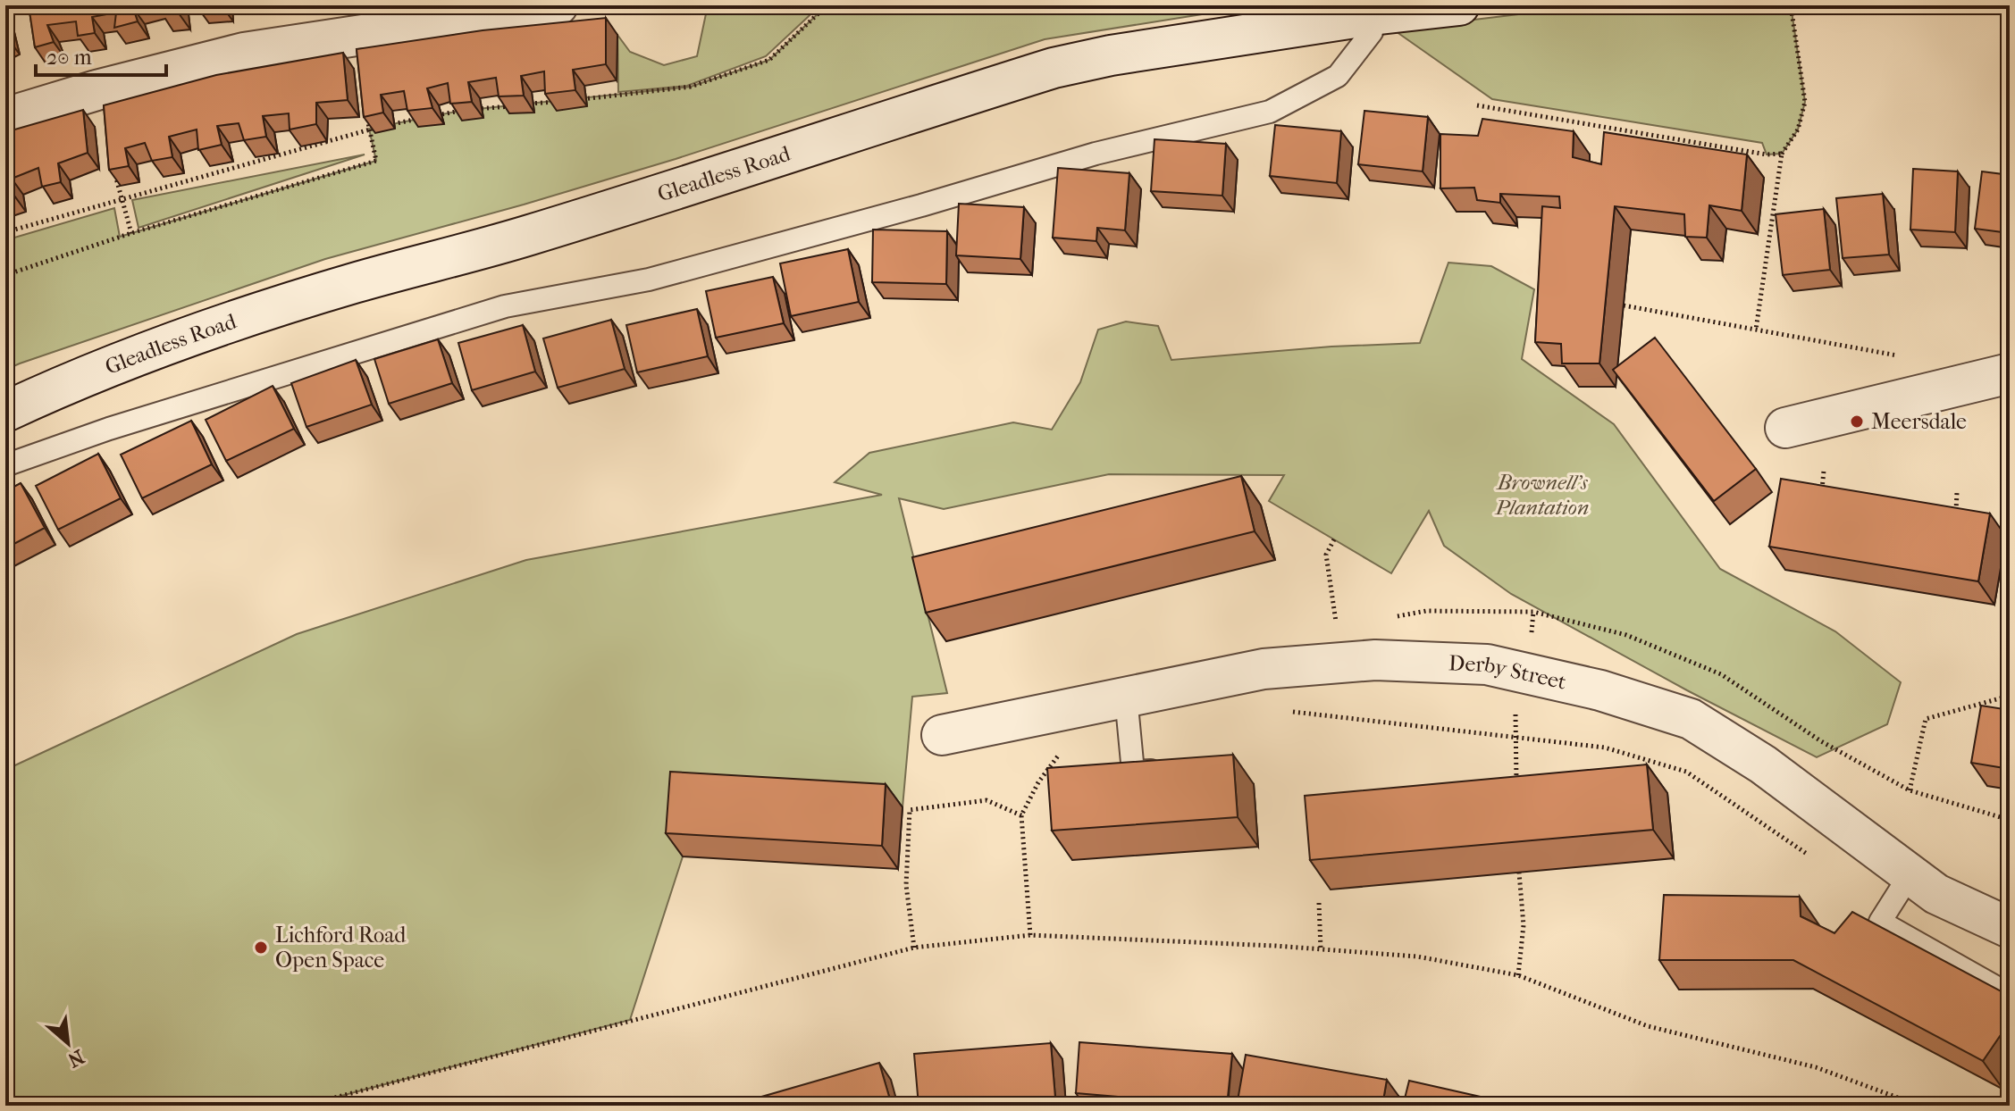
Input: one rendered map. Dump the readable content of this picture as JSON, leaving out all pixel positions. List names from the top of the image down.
{
  "streets": {
    "street": ["Gleadless Road", "Derby Street"]
  },
  "parks": ["Brownell's Plantation"],
  "places": ["Meersdale", "Lichford Road Open Space"],
  "scale_bar": "20 m",
  "north": "bottom right"
}
